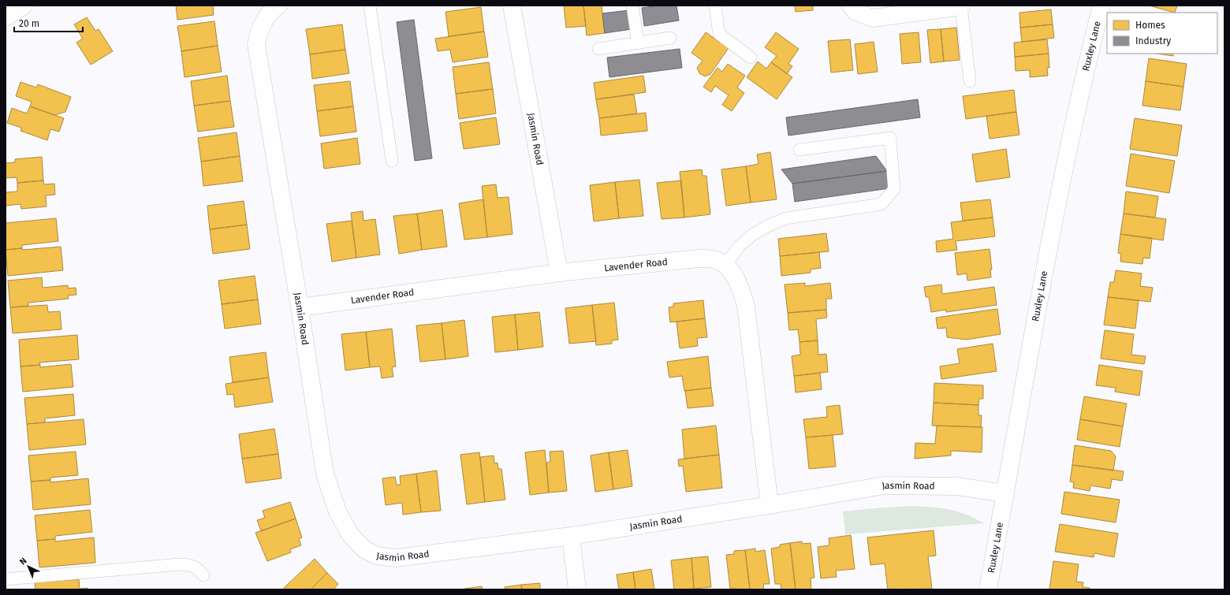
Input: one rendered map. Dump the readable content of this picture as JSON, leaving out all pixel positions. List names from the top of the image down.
{
  "streets": {
    "street": ["Ruxley Lane", "Jasmin Road", "Lavender Road"]
  },
  "crossings": [
    ["Ruxley Lane", "Jasmin Road"],
    ["Jasmin Road", "Lavender Road"]
  ],
  "legend": ["Homes", "Industry"],
  "scale_bar": "20 m",
  "north": "top left"
}
